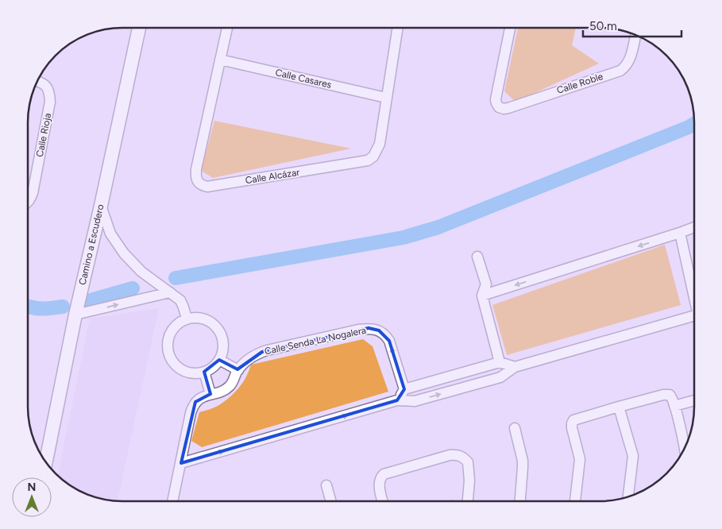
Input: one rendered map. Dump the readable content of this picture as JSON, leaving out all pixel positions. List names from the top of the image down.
{
  "streets": {
    "street": [
      "Calle Casares",
      "Calle Roble",
      "Calle Rioja",
      "Calle Alcázar",
      "Camino a Escudero",
      "Calle Senda La Nogalera"
    ]
  },
  "crossings": [
    ["Calle Casares", "Calle Alcázar"]
  ],
  "scale_bar": "50 m",
  "north": "top"
}
